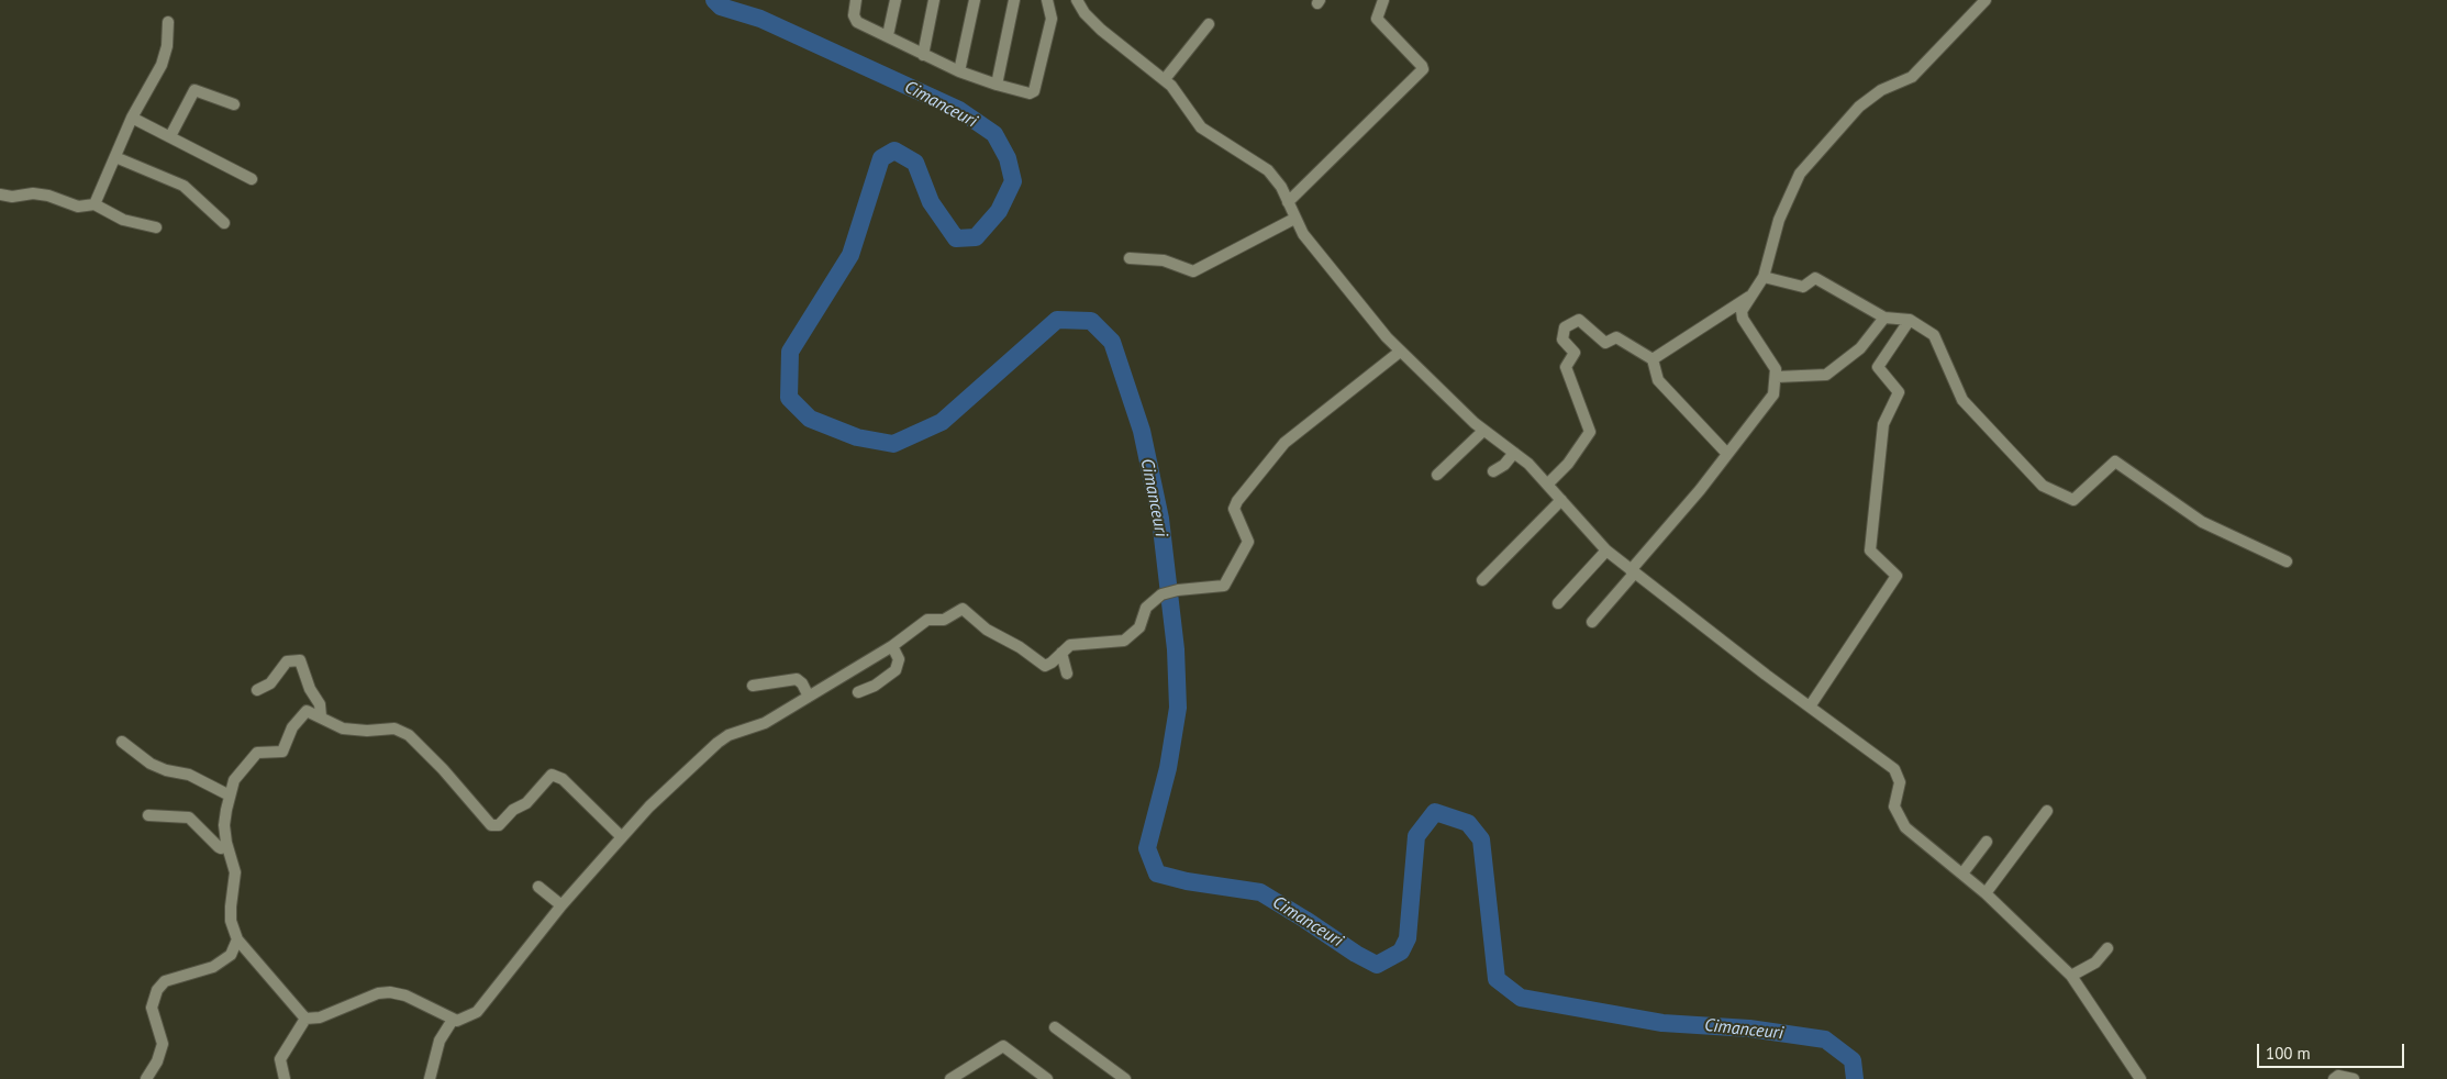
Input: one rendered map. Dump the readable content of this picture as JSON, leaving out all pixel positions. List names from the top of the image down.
{
  "water": ["Cimanceuri"],
  "scale_bar": "100 m"
}
